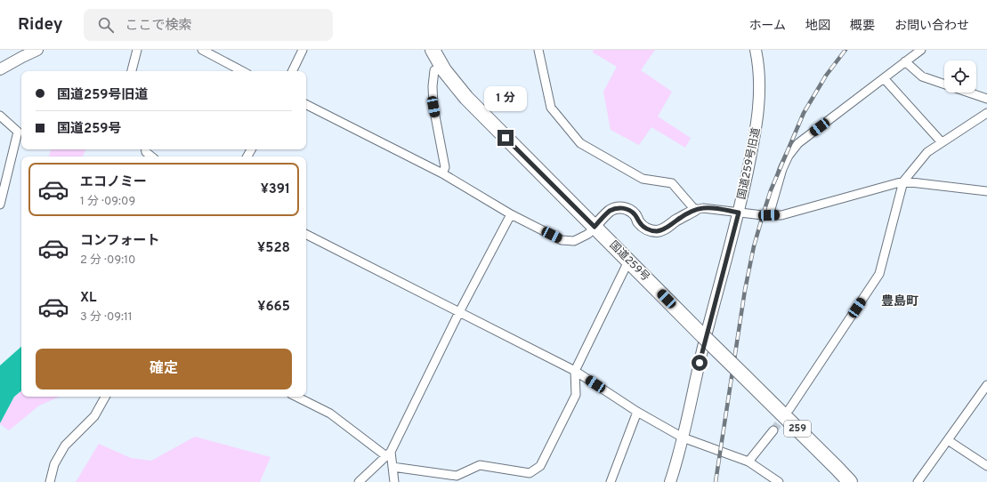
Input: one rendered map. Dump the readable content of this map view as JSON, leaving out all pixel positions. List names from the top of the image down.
{
  "streets": {
    "highway": ["国道259号", "259"],
    "street": ["国道259号旧道"]
  },
  "districts": ["豊島町"],
  "page": {
    "header": "Ridey",
    "search": "ここで検索",
    "nav": [
      "ホーム",
      "地図",
      "概要",
      "お問い合わせ"
    ],
    "banner": ["国道259号旧道", "国道259号"],
    "bubble": "1 分",
    "list": [
      {
        "name": "エコノミー",
        "note": "1 分 · 09:09",
        "value": "¥391"
      },
      {
        "name": "コンフォート",
        "note": "2 分 · 09:10",
        "value": "¥528"
      },
      {
        "name": "XL",
        "note": "3 分 · 09:11",
        "value": "¥665"
      }
    ],
    "buttons": "確定"
  }
}
